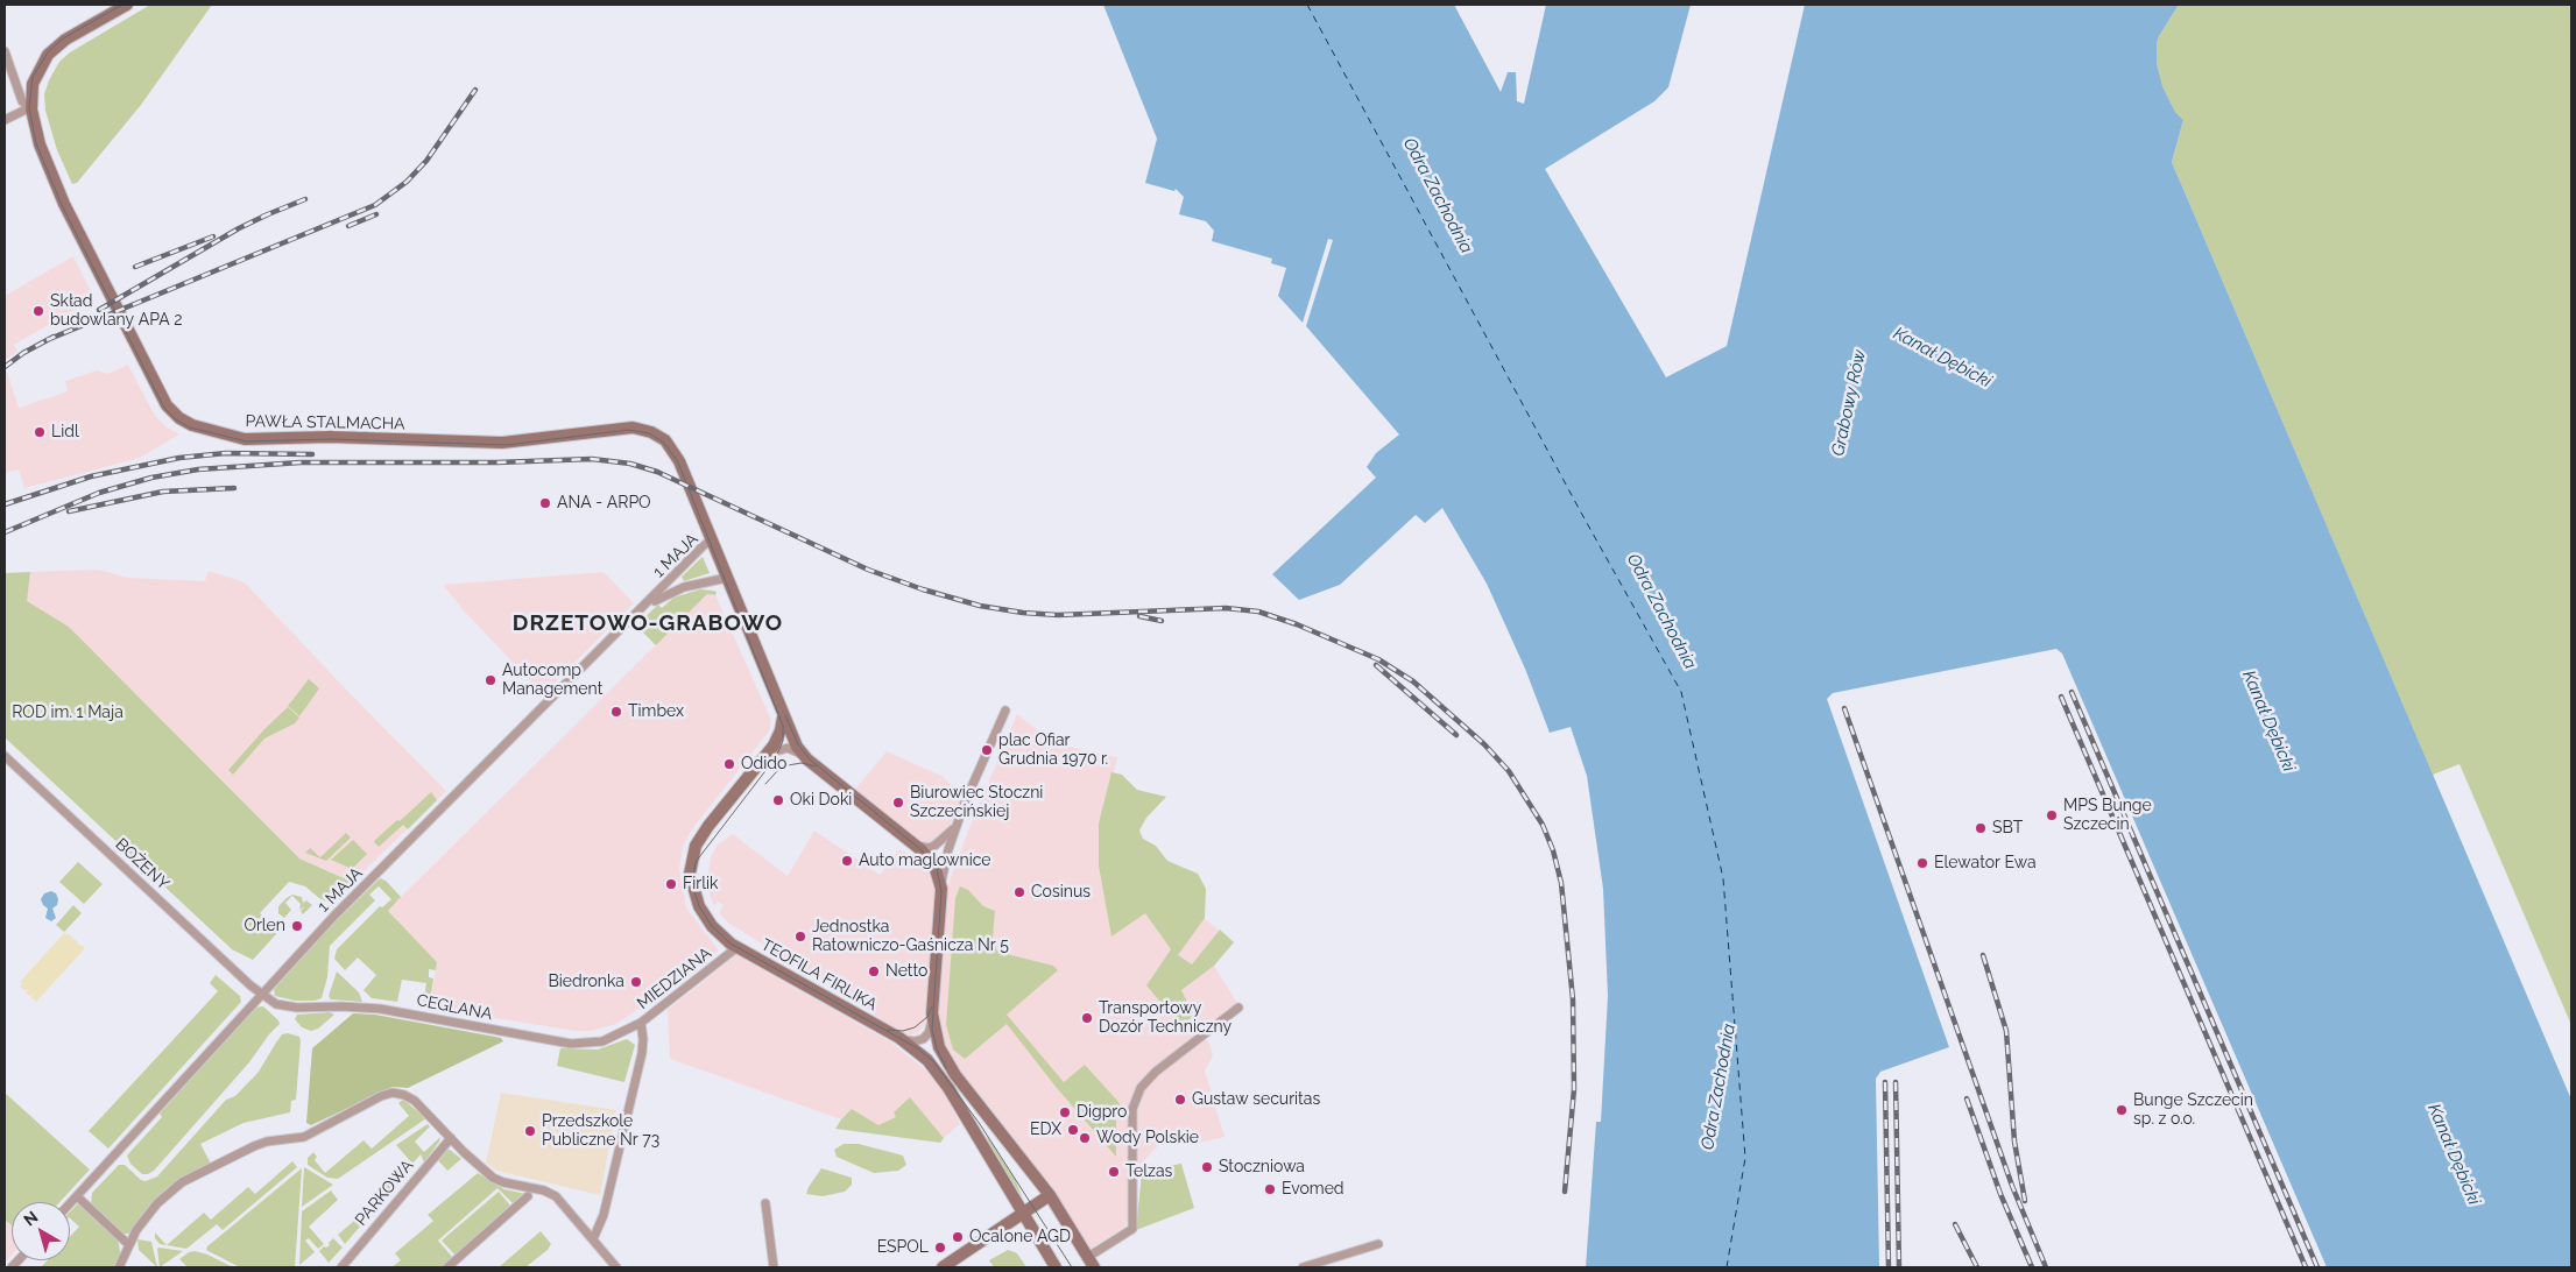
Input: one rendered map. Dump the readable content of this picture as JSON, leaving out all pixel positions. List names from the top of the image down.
{
  "streets": {
    "street": [
      "PAWŁA STALMACHA",
      "1 MAJA",
      "BOŻENY",
      "TEOFILA FIRLIKA",
      "MIEDZIANA",
      "CEGLANA",
      "PARKOWA"
    ]
  },
  "crossings": [
    ["PAWŁA STALMACHA", "1 MAJA"],
    ["1 MAJA", "BOŻENY"],
    ["1 MAJA", "CEGLANA"],
    ["BOŻENY", "CEGLANA"],
    ["TEOFILA FIRLIKA", "MIEDZIANA"],
    ["MIEDZIANA", "CEGLANA"]
  ],
  "districts": ["DRZETOWO-GRABOWO"],
  "water": ["Odra Zachodnia", "Kanał Dębicki", "Grabowy Rów"],
  "parks": ["ROD im. 1 Maja"],
  "places": [
    "Skład budowlany APA 2",
    "Lidl",
    "ANA - ARPO",
    "Autocomp Management",
    "Timbex",
    "plac Ofiar Grudnia 1970 r.",
    "Odido",
    "Oki Doki",
    "Biurowiec Stoczni Szczecińskiej",
    "MPS Bunge Szczecin",
    "SBT",
    "Auto maglownice",
    "Elewator Ewa",
    "Firlik",
    "Cosinus",
    "Orlen",
    "Jednostka Ratowniczo-Gaśnicza Nr 5",
    "Netto",
    "Biedronka",
    "Transportowy Dozór Techniczny",
    "Gustaw securitas",
    "Bunge Szczecin sp. z o.o.",
    "Digpro",
    "EDX",
    "Przedszkole Publiczne Nr 73",
    "Wody Polskie",
    "Stoczniowa",
    "Telzas",
    "Evomed",
    "Ocalone AGD",
    "ESPOL"
  ],
  "north": "top left"
}
